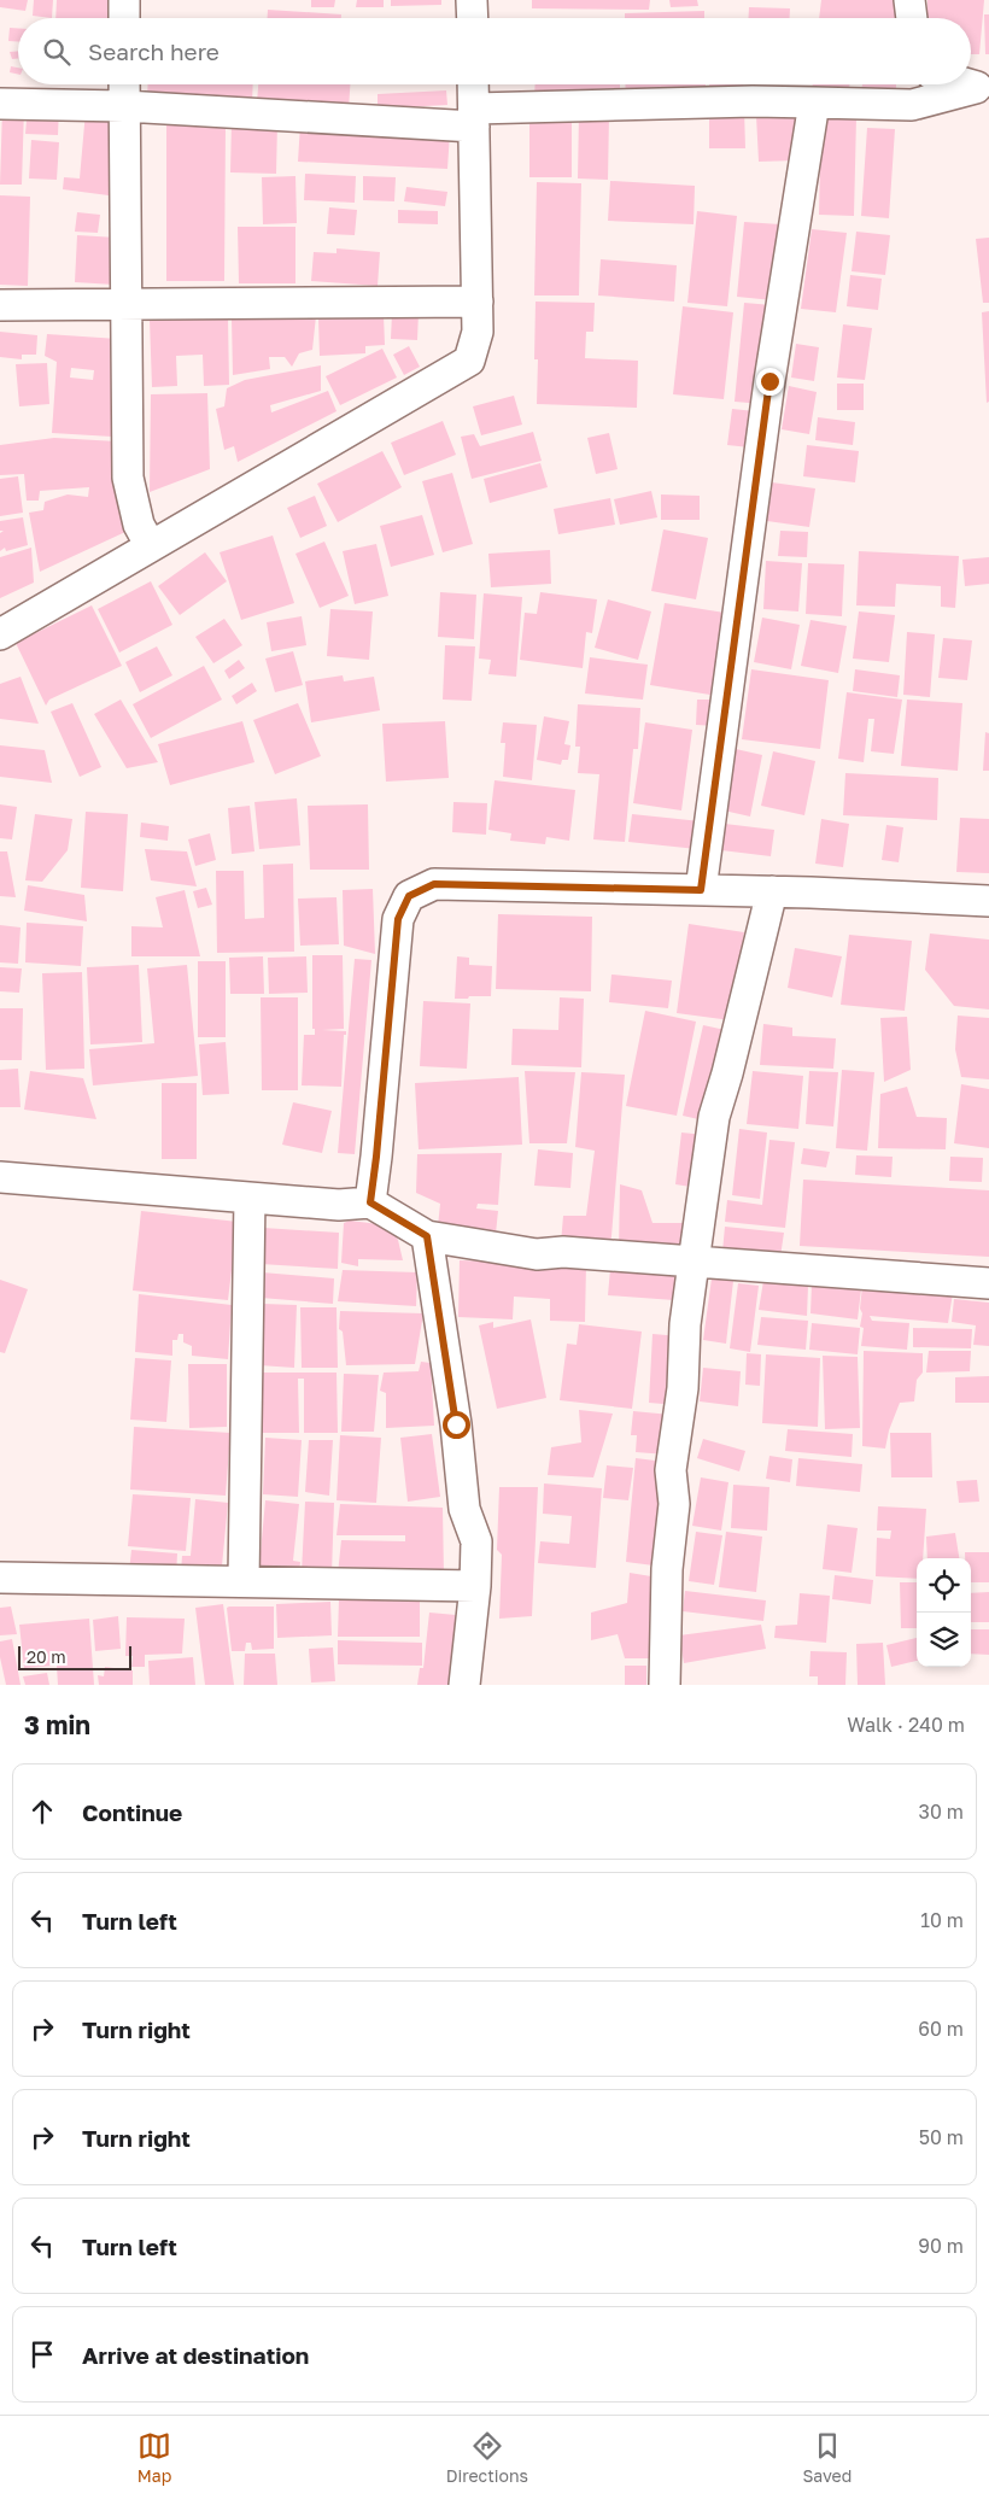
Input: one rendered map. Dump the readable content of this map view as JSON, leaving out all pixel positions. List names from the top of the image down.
{
  "scale_bar": "20 m",
  "page": {
    "search": "Search here",
    "scale": "20 m",
    "heading": ["3 min", "Walk · 240 m"],
    "list": [
      ["Continue", "30 m"],
      ["Turn left", "10 m"],
      ["Turn right", "60 m"],
      ["Turn right", "50 m"],
      ["Turn left", "90 m"],
      "Arrive at destination"
    ],
    "nav": ["Map", "Directions", "Saved"]
  }
}
